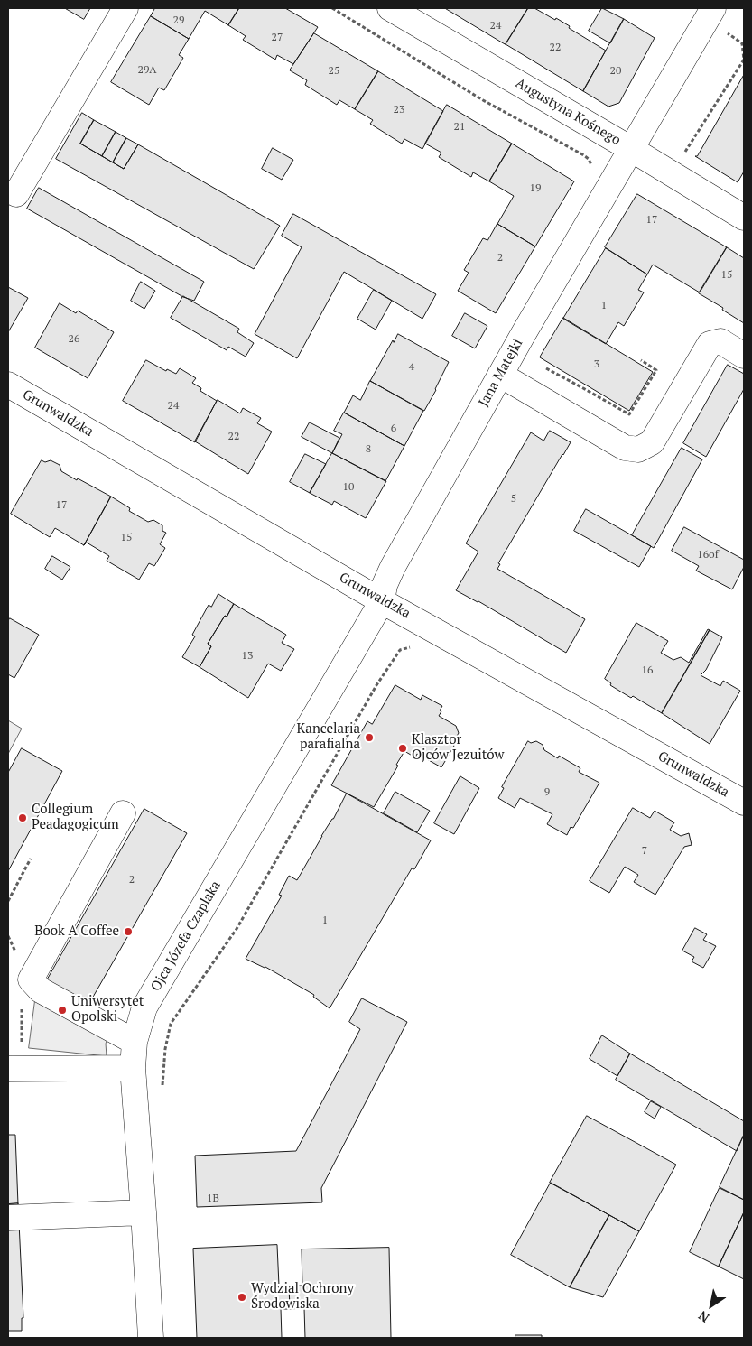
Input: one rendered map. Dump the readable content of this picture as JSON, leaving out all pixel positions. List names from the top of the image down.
{
  "streets": {
    "street": [
      "Augustyna Kośnego",
      "Jana Matejki",
      "Grunwaldzka",
      "Ojca Józefa Czaplaka"
    ]
  },
  "crossings": [
    ["Augustyna Kośnego", "Jana Matejki"],
    ["Jana Matejki", "Grunwaldzka"],
    ["Jana Matejki", "Ojca Józefa Czaplaka"],
    ["Grunwaldzka", "Ojca Józefa Czaplaka"]
  ],
  "places": [
    "Kancelaria parafialna",
    "Klasztor Ojców Jezuitów",
    "Collegium Peadagogicum",
    "Book A Coffee",
    "Uniwersytet Opolski",
    "Wydzial Ochrony Środowiska"
  ],
  "house_numbers": [
    "29",
    "24",
    "27",
    "22",
    "29A",
    "25",
    "20",
    "23",
    "21",
    "19",
    "17",
    "2",
    "15",
    "1",
    "26",
    "3",
    "4",
    "24",
    "6",
    "22",
    "8",
    "10",
    "5",
    "17",
    "15",
    "16of",
    "13",
    "16",
    "9",
    "7",
    "2",
    "1",
    "1B"
  ],
  "north": "bottom left"
}
